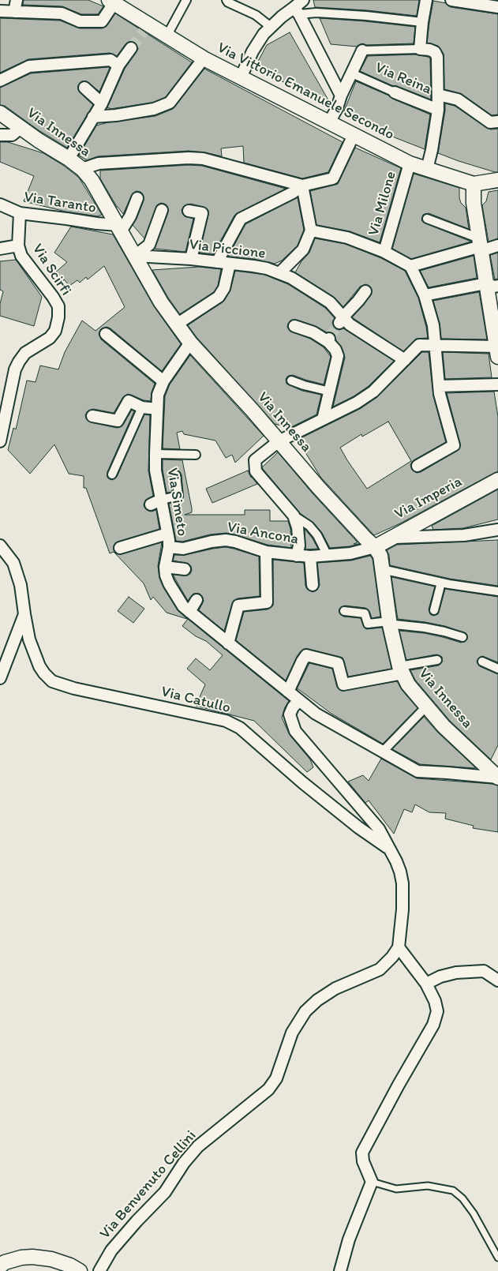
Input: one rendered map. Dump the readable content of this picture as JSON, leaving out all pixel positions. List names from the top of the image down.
{
  "streets": {
    "street": [
      "Via Reina",
      "Via Vittorio Emanuele Secondo",
      "Via Innessa",
      "Via Taranto",
      "Via Milone",
      "Via Piccione",
      "Via Scirfi",
      "Via Imperia",
      "Via Simeto",
      "Via Ancona",
      "Via Catullo",
      "Via Benvenuto Cellini"
    ]
  },
  "crossings": [
    ["Via Vittorio Emanuele Secondo", "Via Milone"],
    ["Via Innessa", "Via Taranto"],
    ["Via Innessa", "Via Piccione"],
    ["Via Innessa", "Via Imperia"],
    ["Via Innessa", "Via Simeto"],
    ["Via Innessa", "Via Ancona"],
    ["Via Taranto", "Via Scirfi"],
    ["Via Imperia", "Via Ancona"],
    ["Via Simeto", "Via Ancona"]
  ]
}
